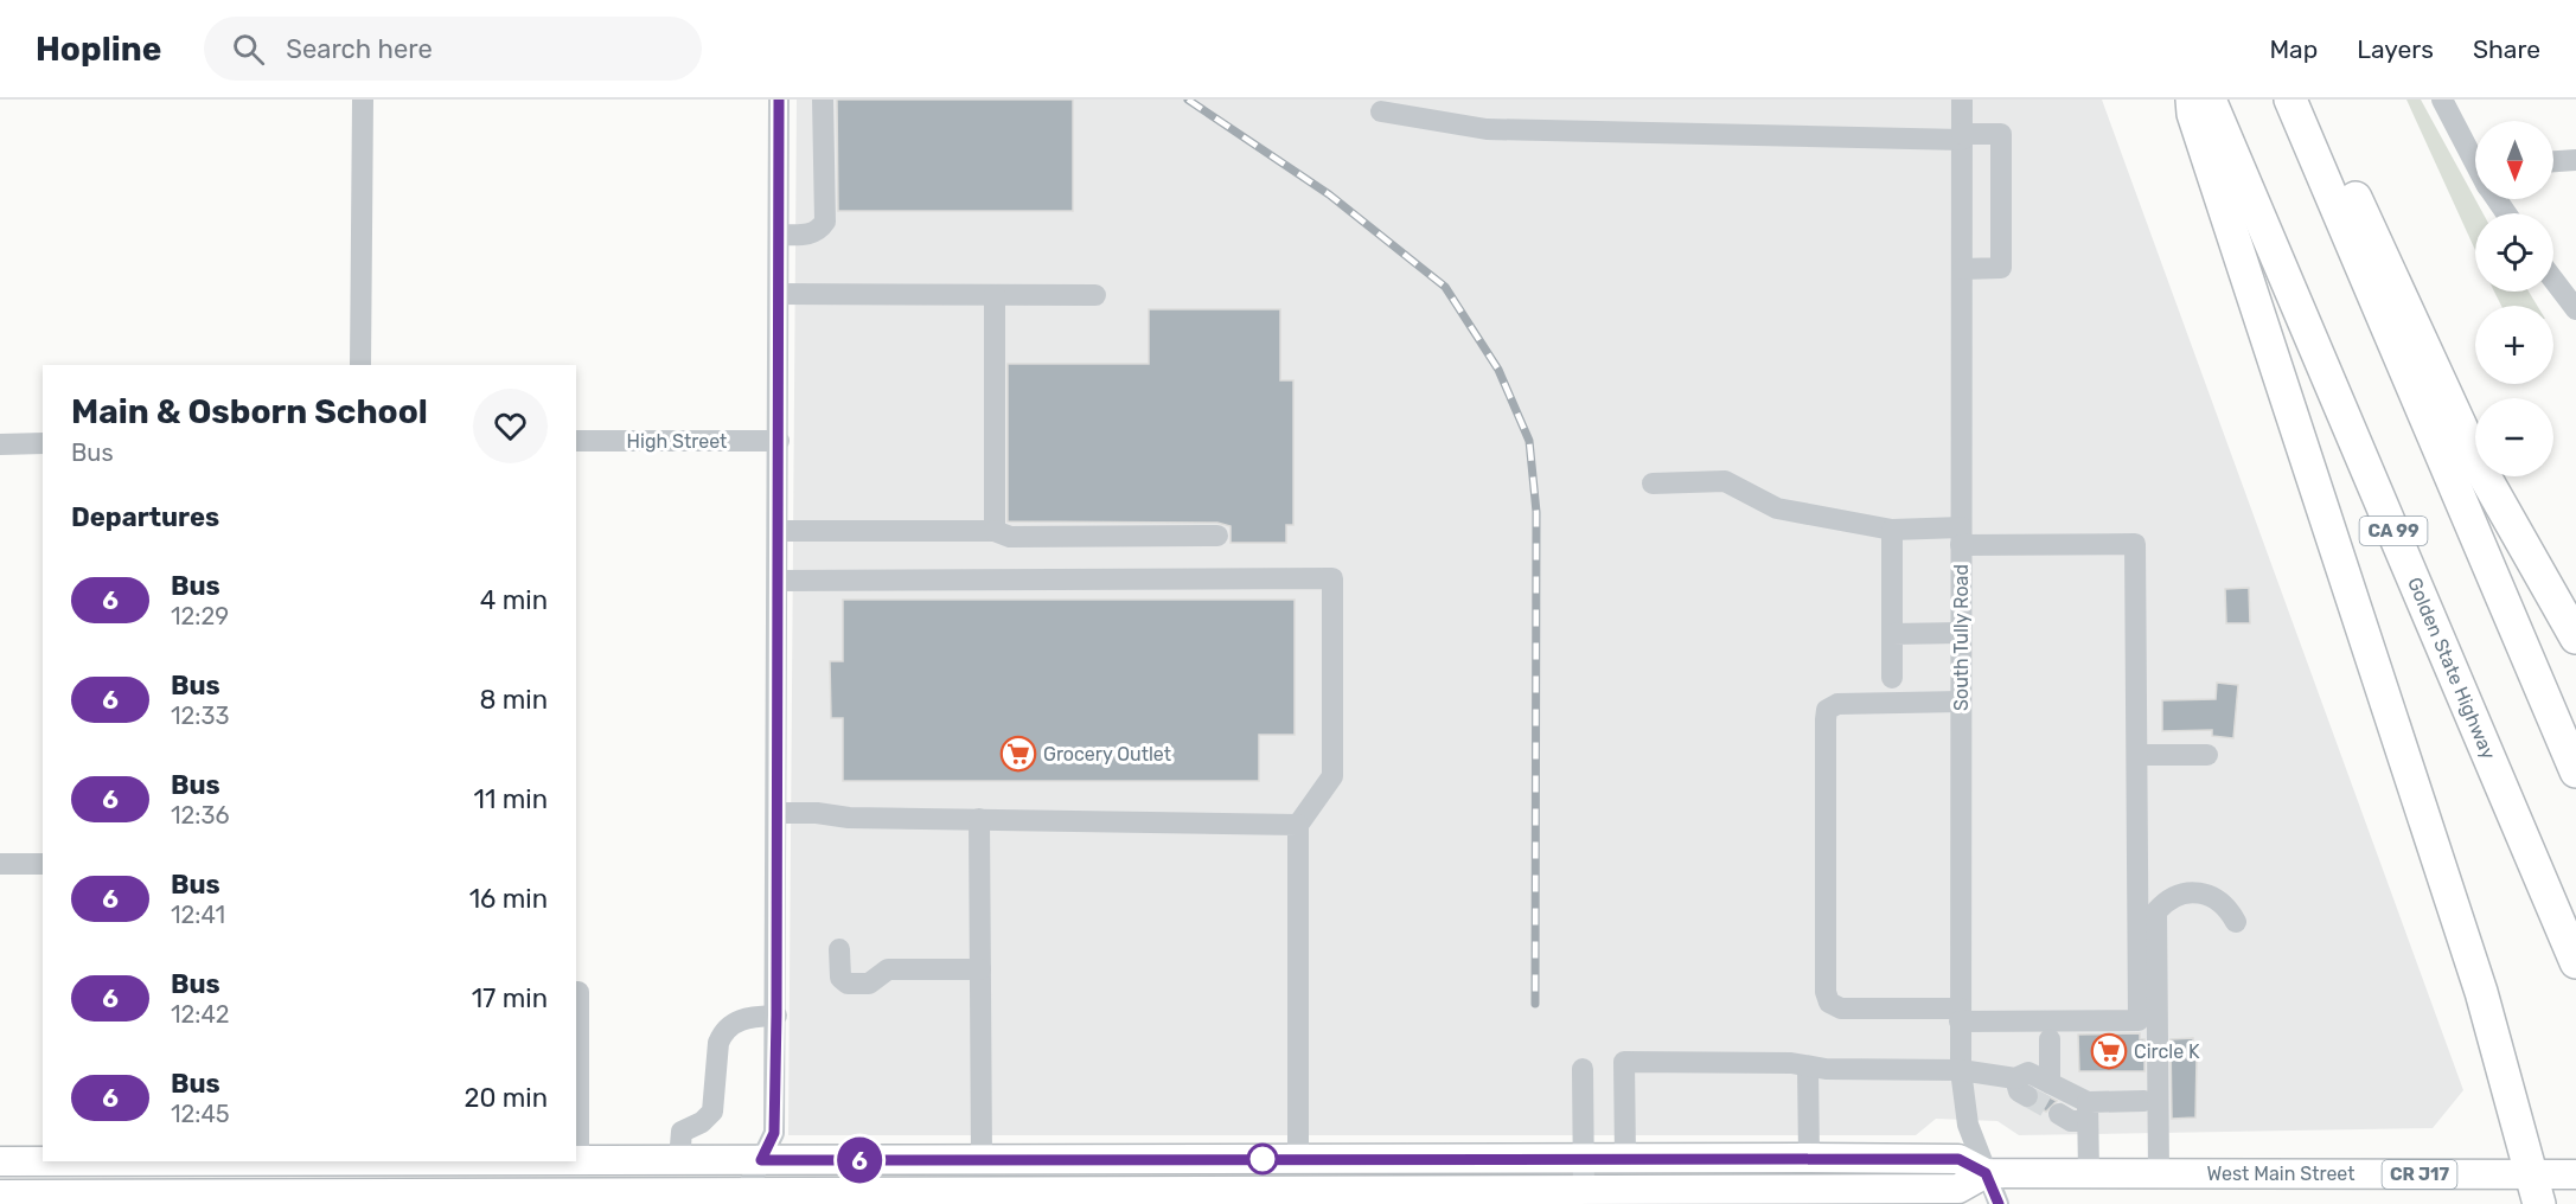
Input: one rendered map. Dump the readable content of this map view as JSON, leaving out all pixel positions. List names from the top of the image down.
{
  "streets": {
    "highway": ["CA 99", "Golden State Highway"],
    "main road": ["West Main Street", "CR J17"],
    "street": ["High Street", "South Tully Road"]
  },
  "crossings": [
    ["South Tully Road", "West Main Street"]
  ],
  "places": {
    "supermarket": ["Grocery Outlet", "Circle K"]
  },
  "lines": ["bus line 6"],
  "north": "bottom",
  "page": {
    "header": "Hopline",
    "search": "Search here",
    "nav": ["Map", "Layers", "Share"],
    "on_map": "6",
    "map_buttons": ["+", "−"],
    "heading": [
      ["Main & Osborn School", "Bus"],
      "Departures"
    ],
    "list": [
      {
        "mark": "6",
        "name": "Bus",
        "note": "12:29",
        "value": "4 min"
      },
      {
        "mark": "6",
        "name": "Bus",
        "note": "12:33",
        "value": "8 min"
      },
      {
        "mark": "6",
        "name": "Bus",
        "note": "12:36",
        "value": "11 min"
      },
      {
        "mark": "6",
        "name": "Bus",
        "note": "12:41",
        "value": "16 min"
      },
      {
        "mark": "6",
        "name": "Bus",
        "note": "12:42",
        "value": "17 min"
      },
      {
        "mark": "6",
        "name": "Bus",
        "note": "12:45",
        "value": "20 min"
      }
    ]
  }
}
